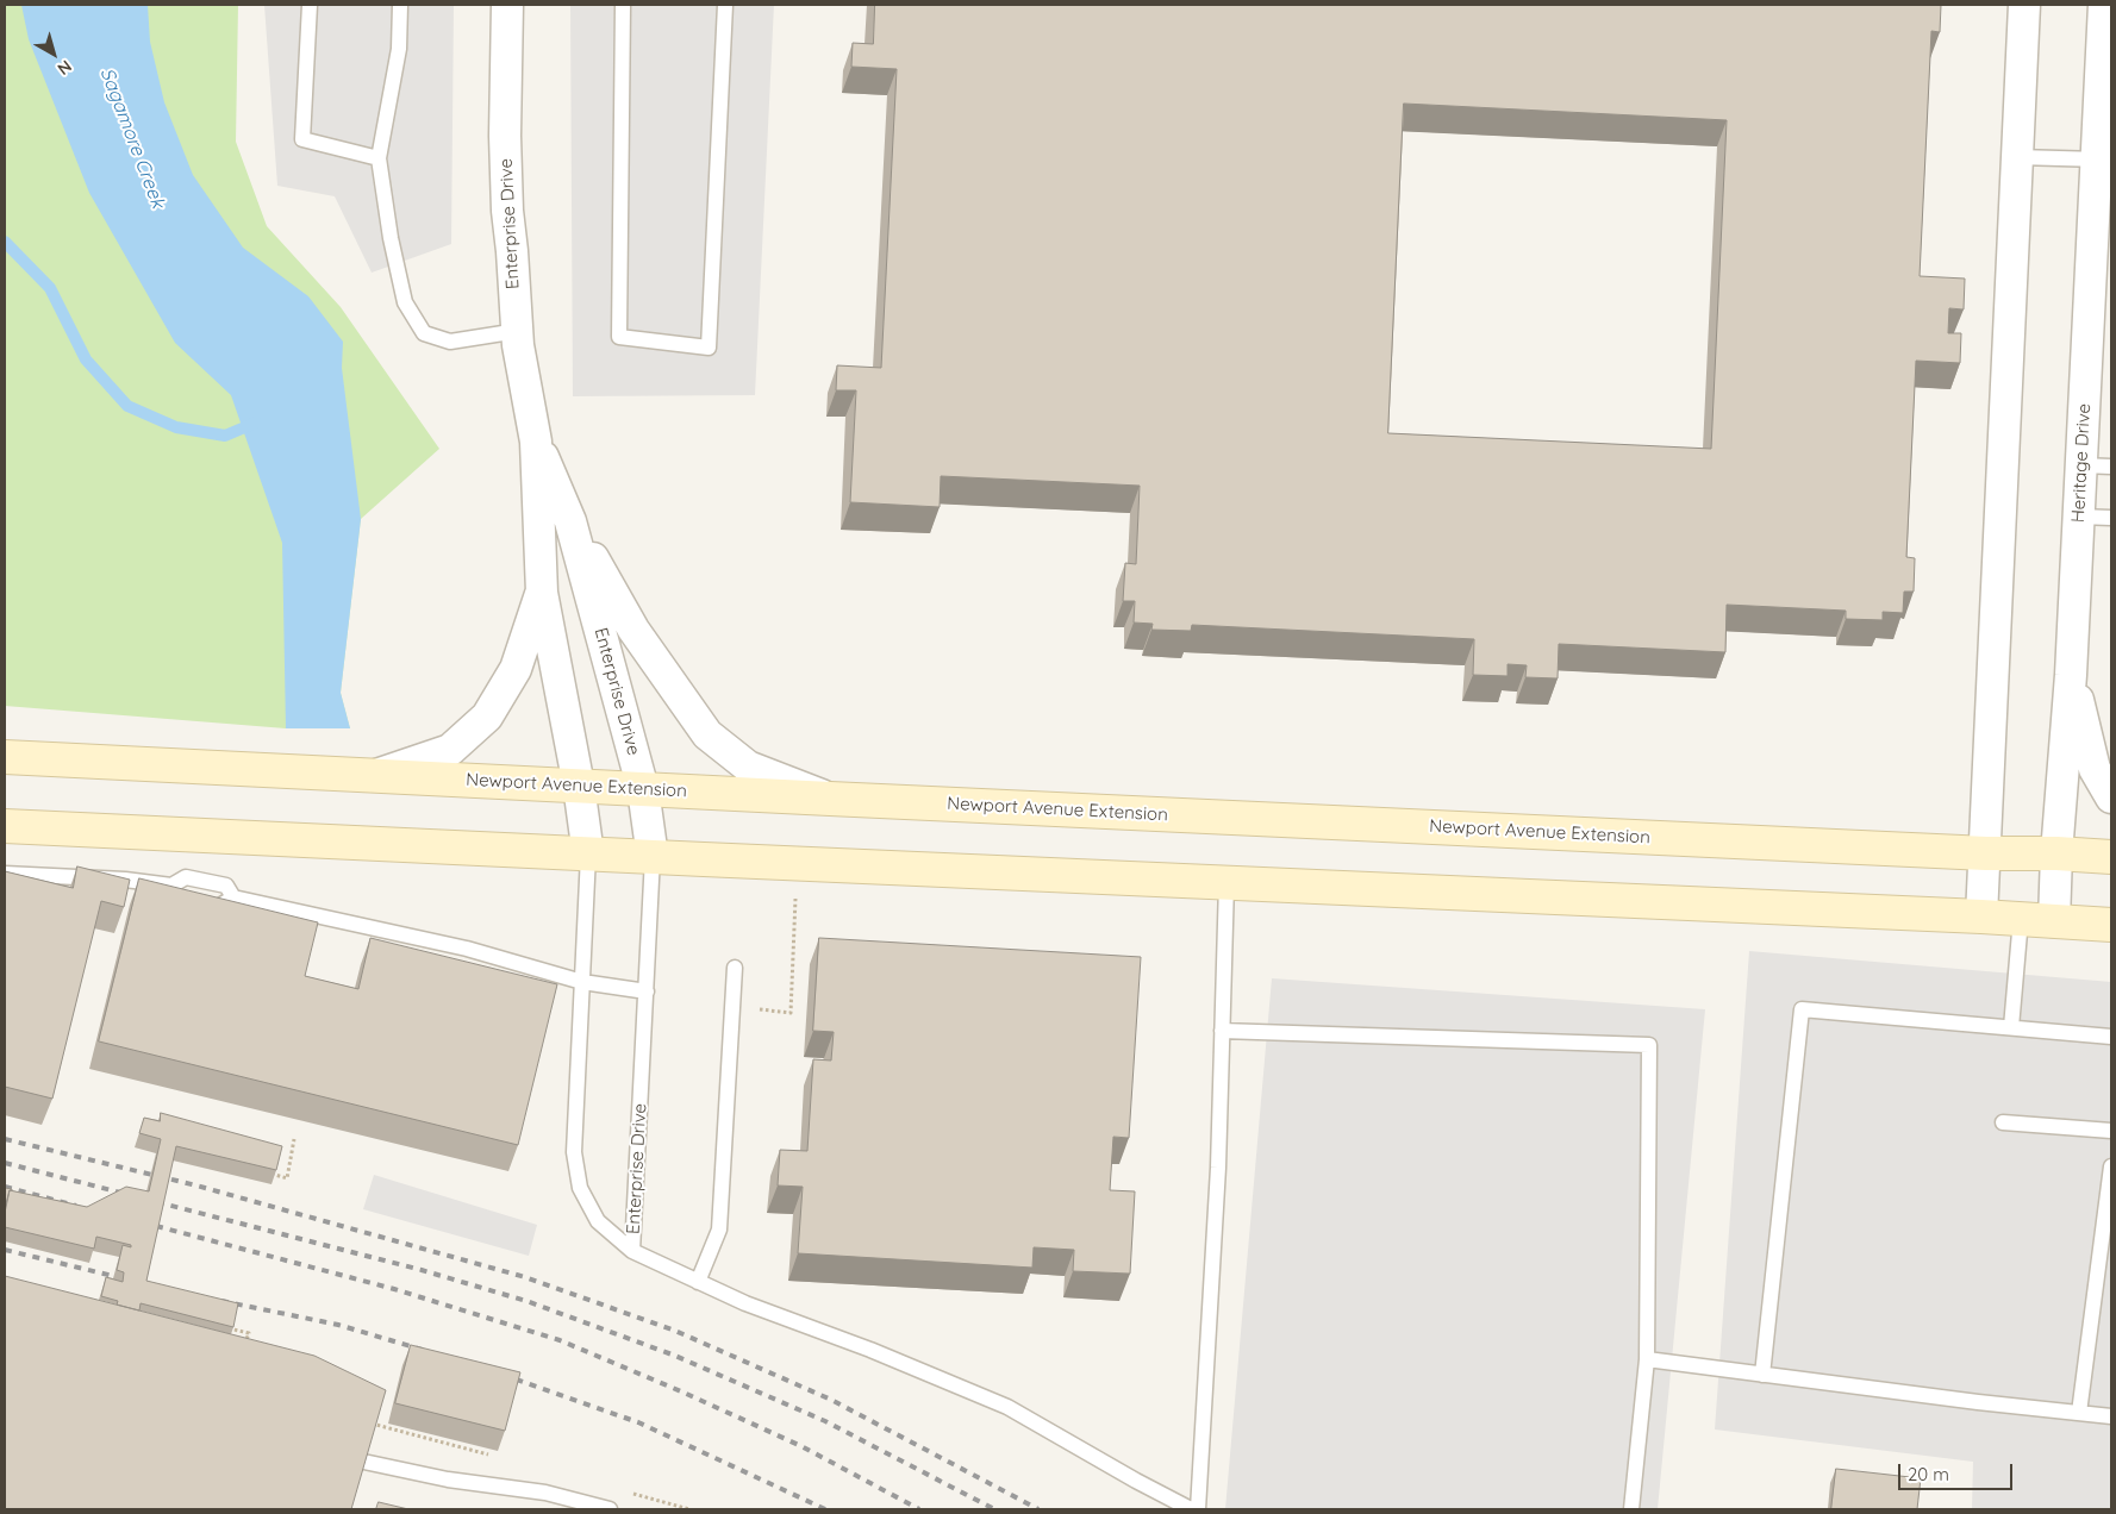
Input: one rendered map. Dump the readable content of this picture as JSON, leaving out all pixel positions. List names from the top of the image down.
{
  "streets": {
    "main road": ["Newport Avenue Extension"],
    "street": ["Enterprise Drive", "Heritage Drive"]
  },
  "crossings": [
    ["Enterprise Drive", "Newport Avenue Extension"],
    ["Heritage Drive", "Newport Avenue Extension"]
  ],
  "water": ["Sagamore Creek"],
  "scale_bar": "20 m",
  "north": "bottom right"
}
